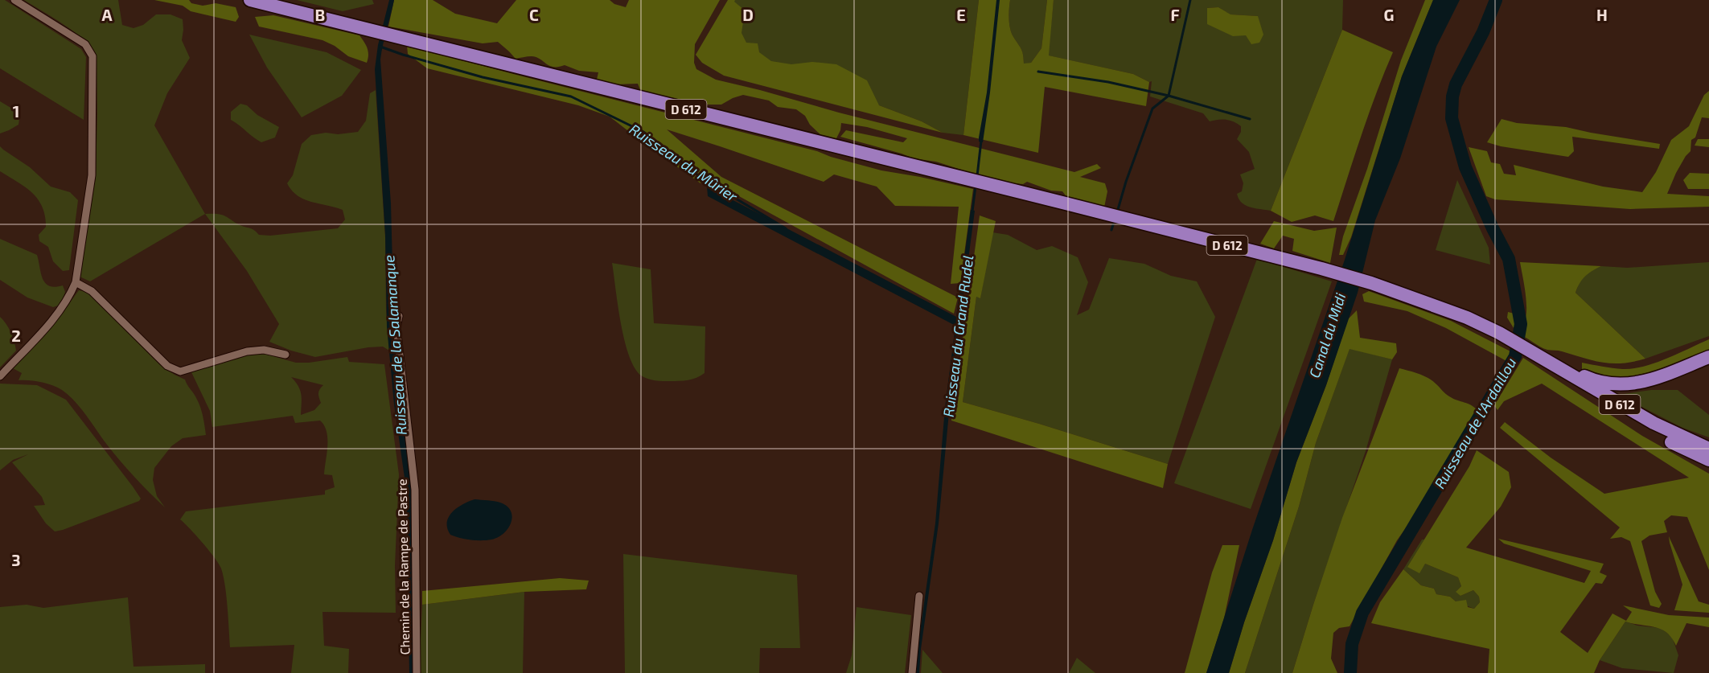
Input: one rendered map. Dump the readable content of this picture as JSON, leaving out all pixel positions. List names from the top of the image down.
{
  "streets": {
    "highway": ["D 612"],
    "street": ["Chemin de la Rampe de Pastre"]
  },
  "water": [
    "Ruisseau du Mûrier",
    "Canal du Midi",
    "Ruisseau du Grand Rudel",
    "Ruisseau de la Salamanque",
    "Ruisseau de l'Ardaillou"
  ],
  "grid": {
    "columns": [
      "A",
      "B",
      "C",
      "D",
      "E",
      "F",
      "G",
      "H"
    ],
    "rows": ["1", "2", "3"]
  }
}
